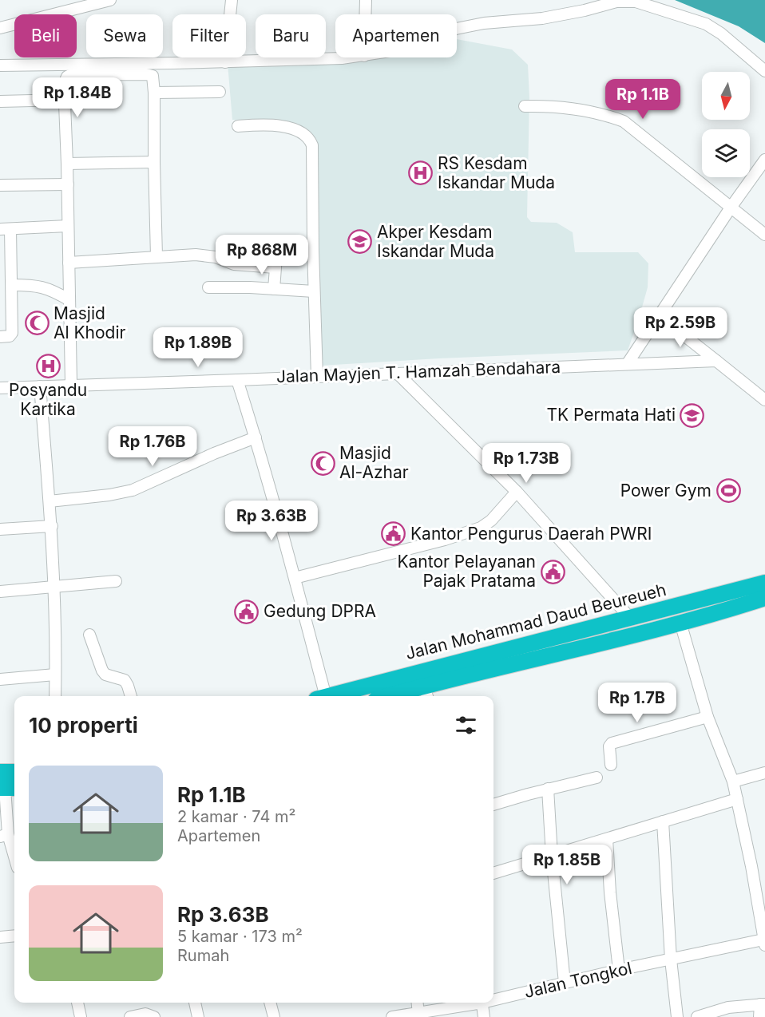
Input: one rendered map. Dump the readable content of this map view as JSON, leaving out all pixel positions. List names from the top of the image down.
{
  "streets": {
    "highway": ["Jalan Mohammad Daud Beureueh"],
    "street": ["Jalan Mayjen T. Hamzah Bendahara", "Jalan Tongkol"]
  },
  "places": {
    "hospital": ["RS Kesdam Iskandar Muda", "Posyandu Kartika"],
    "school or university": ["Akper Kesdam Iskandar Muda", "TK Permata Hati"],
    "mosque": ["Masjid Al Khodir", "Masjid Al-Azhar"],
    "sports": ["Power Gym"],
    "public building": ["Kantor Pengurus Daerah PWRI", "Kantor Pelayanan Pajak Pratama", "Gedung DPRA"]
  },
  "north": "bottom",
  "page": {
    "chip": [
      "Beli",
      "Sewa",
      "Filter",
      "Baru",
      "Apartemen"
    ],
    "price": [
      "Rp 1.84B",
      "Rp 1.1B",
      "Rp 868M",
      "Rp 2.59B",
      "Rp 1.89B",
      "Rp 1.76B",
      "Rp 1.73B",
      "Rp 3.63B",
      "Rp 1.7B",
      "Rp 1.85B"
    ],
    "heading": "10 properti",
    "list": [
      {
        "name": "Rp 1.1B",
        "note": "2 kamar · 74 m² · Apartemen"
      },
      {
        "name": "Rp 3.63B",
        "note": "5 kamar · 173 m² · Rumah"
      }
    ]
  }
}
